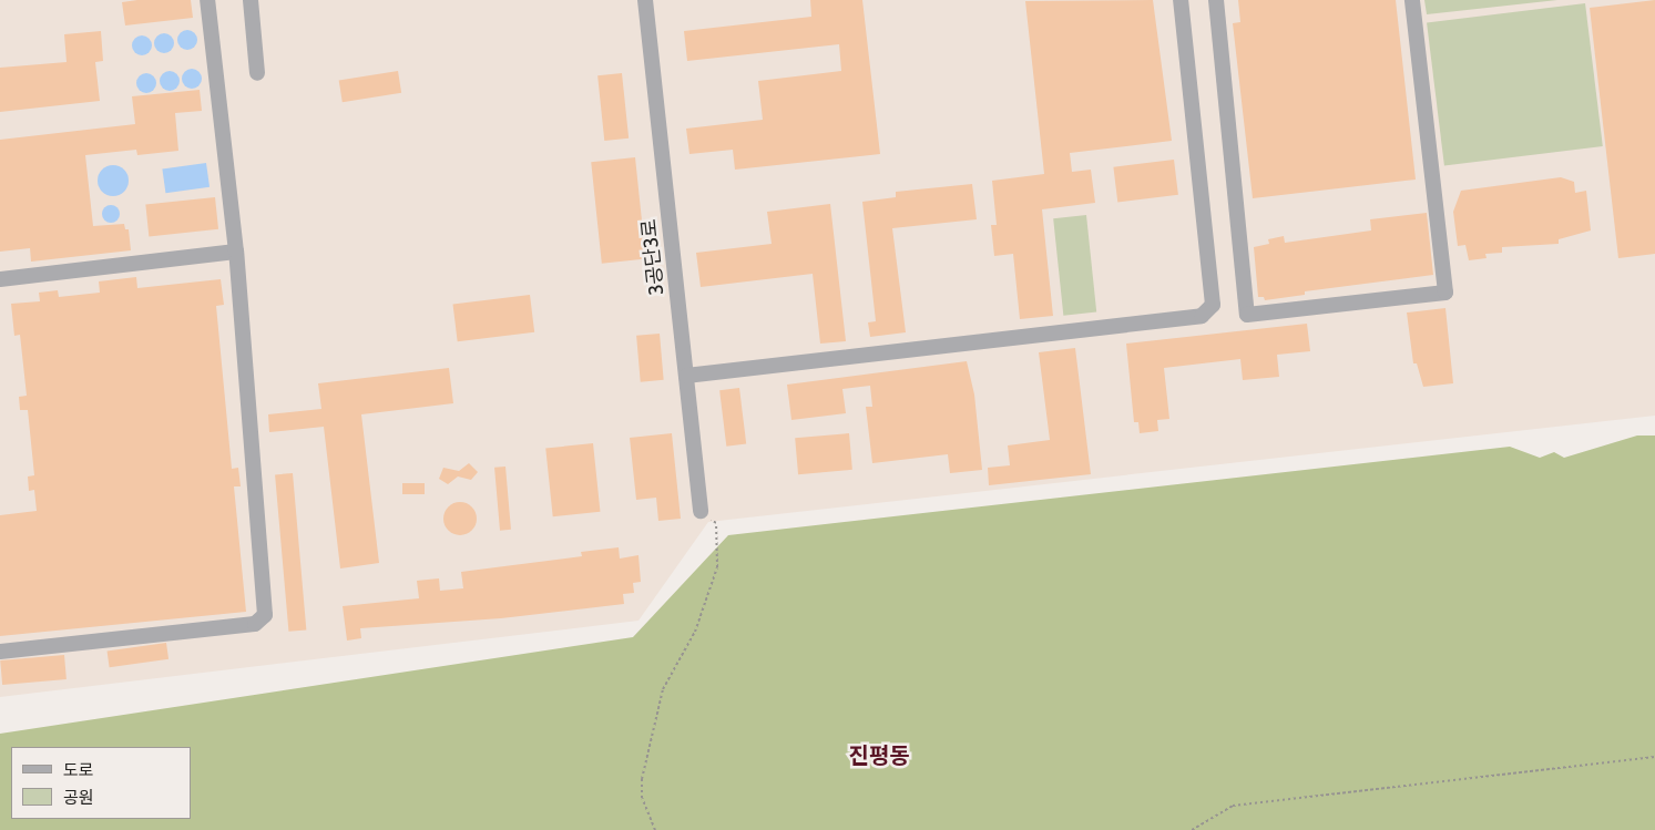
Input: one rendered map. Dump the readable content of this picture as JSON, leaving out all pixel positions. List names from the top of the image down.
{
  "streets": {
    "street": ["3공단3로"]
  },
  "districts": ["진평동"],
  "legend": ["도로", "공원"]
}
